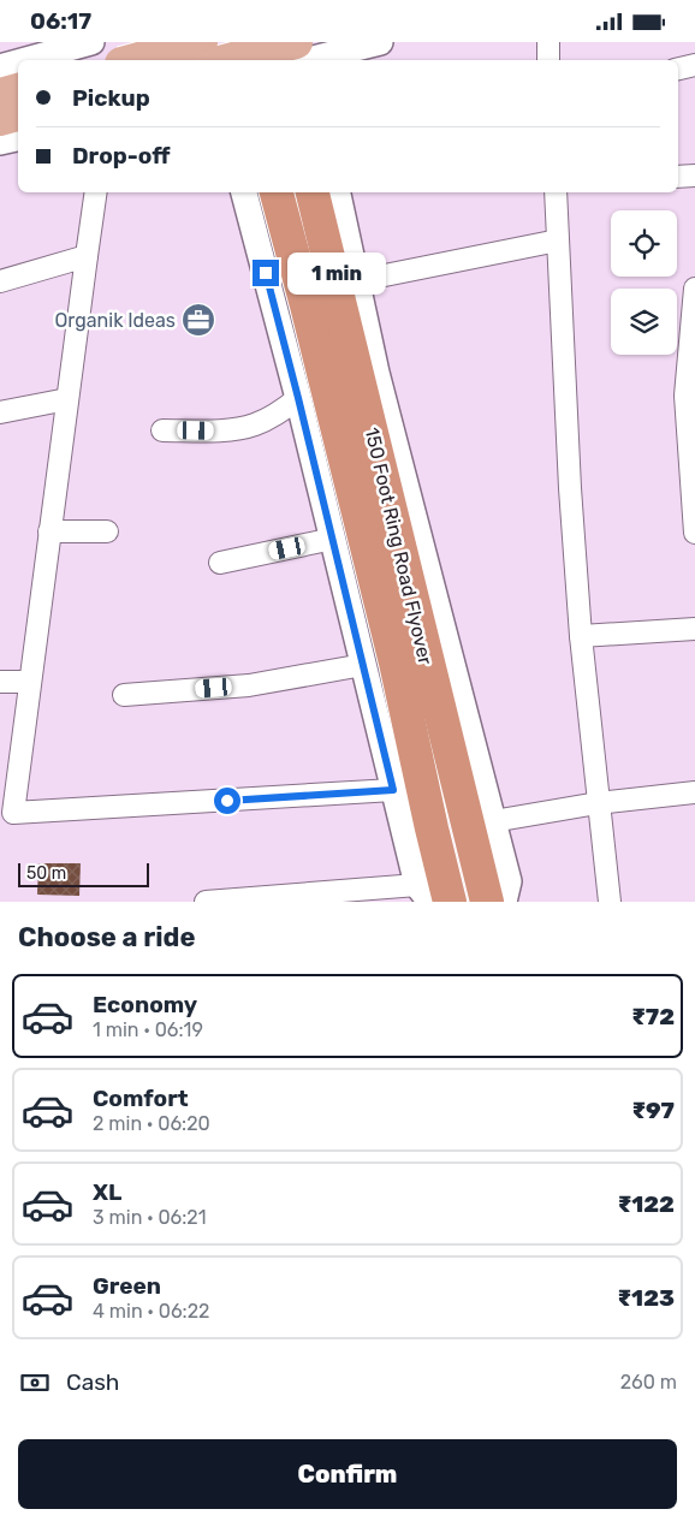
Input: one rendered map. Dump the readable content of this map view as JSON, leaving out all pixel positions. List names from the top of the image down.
{
  "streets": {
    "highway": ["150 Foot Ring Road Flyover"]
  },
  "places": {
    "office": ["Organik Ideas"]
  },
  "scale_bar": "50 m",
  "page": {
    "status": "06:17",
    "banner": ["Pickup", "Drop-off"],
    "bubble": "1 min",
    "scale": "50 m",
    "heading": "Choose a ride",
    "list": [
      {
        "name": "Economy",
        "note": "1 min · 06:19",
        "value": "₹72"
      },
      {
        "name": "Comfort",
        "note": "2 min · 06:20",
        "value": "₹97"
      },
      {
        "name": "XL",
        "note": "3 min · 06:21",
        "value": "₹122"
      },
      {
        "name": "Green",
        "note": "4 min · 06:22",
        "value": "₹123"
      }
    ],
    "pay": ["Cash", "260 m"],
    "buttons": "Confirm"
  }
}
